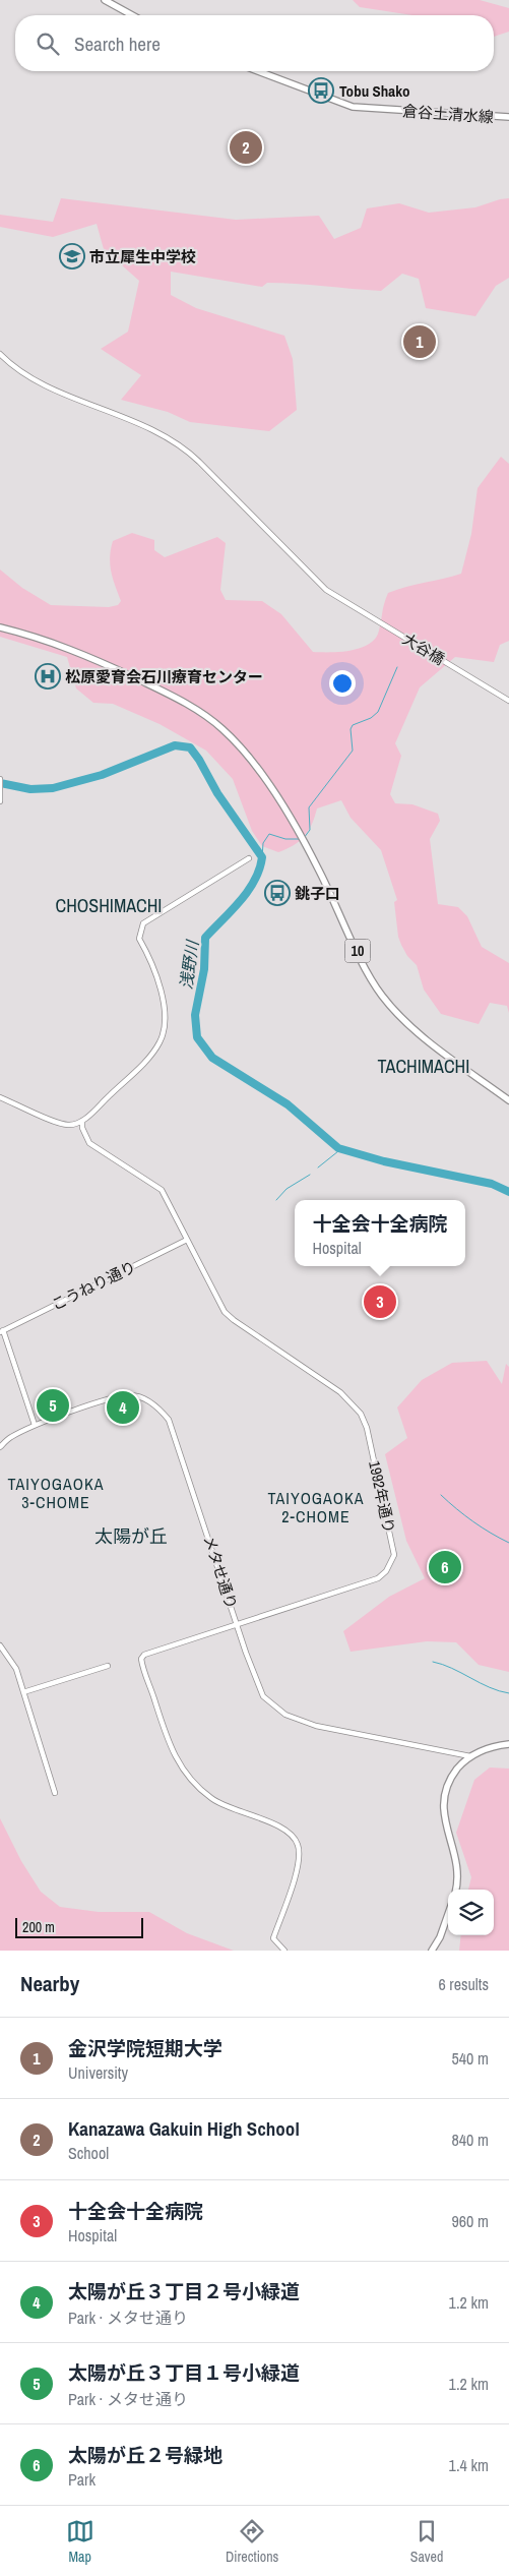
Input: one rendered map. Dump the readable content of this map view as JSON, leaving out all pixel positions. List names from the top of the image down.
{
  "streets": {
    "main road": ["倉谷土清水線", "10"],
    "street": [
      "大谷橋",
      "こうねり通り",
      "1992年通り",
      "メタせ通り"
    ]
  },
  "crossings": [
    ["こうねり通り", "1992年通り"],
    ["1992年通り", "メタせ通り"]
  ],
  "districts": [
    "CHOSHIMACHI",
    "TACHIMACHI",
    "TAIYOGAOKA 3-CHOME",
    "TAIYOGAOKA 2-CHOME",
    "太陽が丘"
  ],
  "water": ["浅野川"],
  "places": {
    "bus stop": ["Tobu Shako", "銚子口"],
    "school or university": ["市立犀生中学校"],
    "hospital": ["松原愛育会石川療育センター"]
  },
  "scale_bar": "200 m",
  "page": {
    "search": "Search here",
    "pins": [
      "2",
      "1",
      "3",
      "5",
      "4",
      "6"
    ],
    "popup": ["十全会十全病院", "Hospital"],
    "scale": "200 m",
    "heading": ["Nearby", "6 results"],
    "list": [
      {
        "mark": "1",
        "name": "金沢学院短期大学",
        "note": "University",
        "value": "540 m"
      },
      {
        "mark": "2",
        "name": "Kanazawa Gakuin High School",
        "note": "School",
        "value": "840 m"
      },
      {
        "mark": "3",
        "name": "十全会十全病院",
        "note": "Hospital",
        "value": "960 m"
      },
      {
        "mark": "4",
        "name": "太陽が丘３丁目２号小緑道",
        "note": "Park · メタせ通り",
        "value": "1.2 km"
      },
      {
        "mark": "5",
        "name": "太陽が丘３丁目１号小緑道",
        "note": "Park · メタせ通り",
        "value": "1.2 km"
      },
      {
        "mark": "6",
        "name": "太陽が丘２号緑地",
        "note": "Park",
        "value": "1.4 km"
      }
    ],
    "nav": ["Map", "Directions", "Saved"]
  }
}
